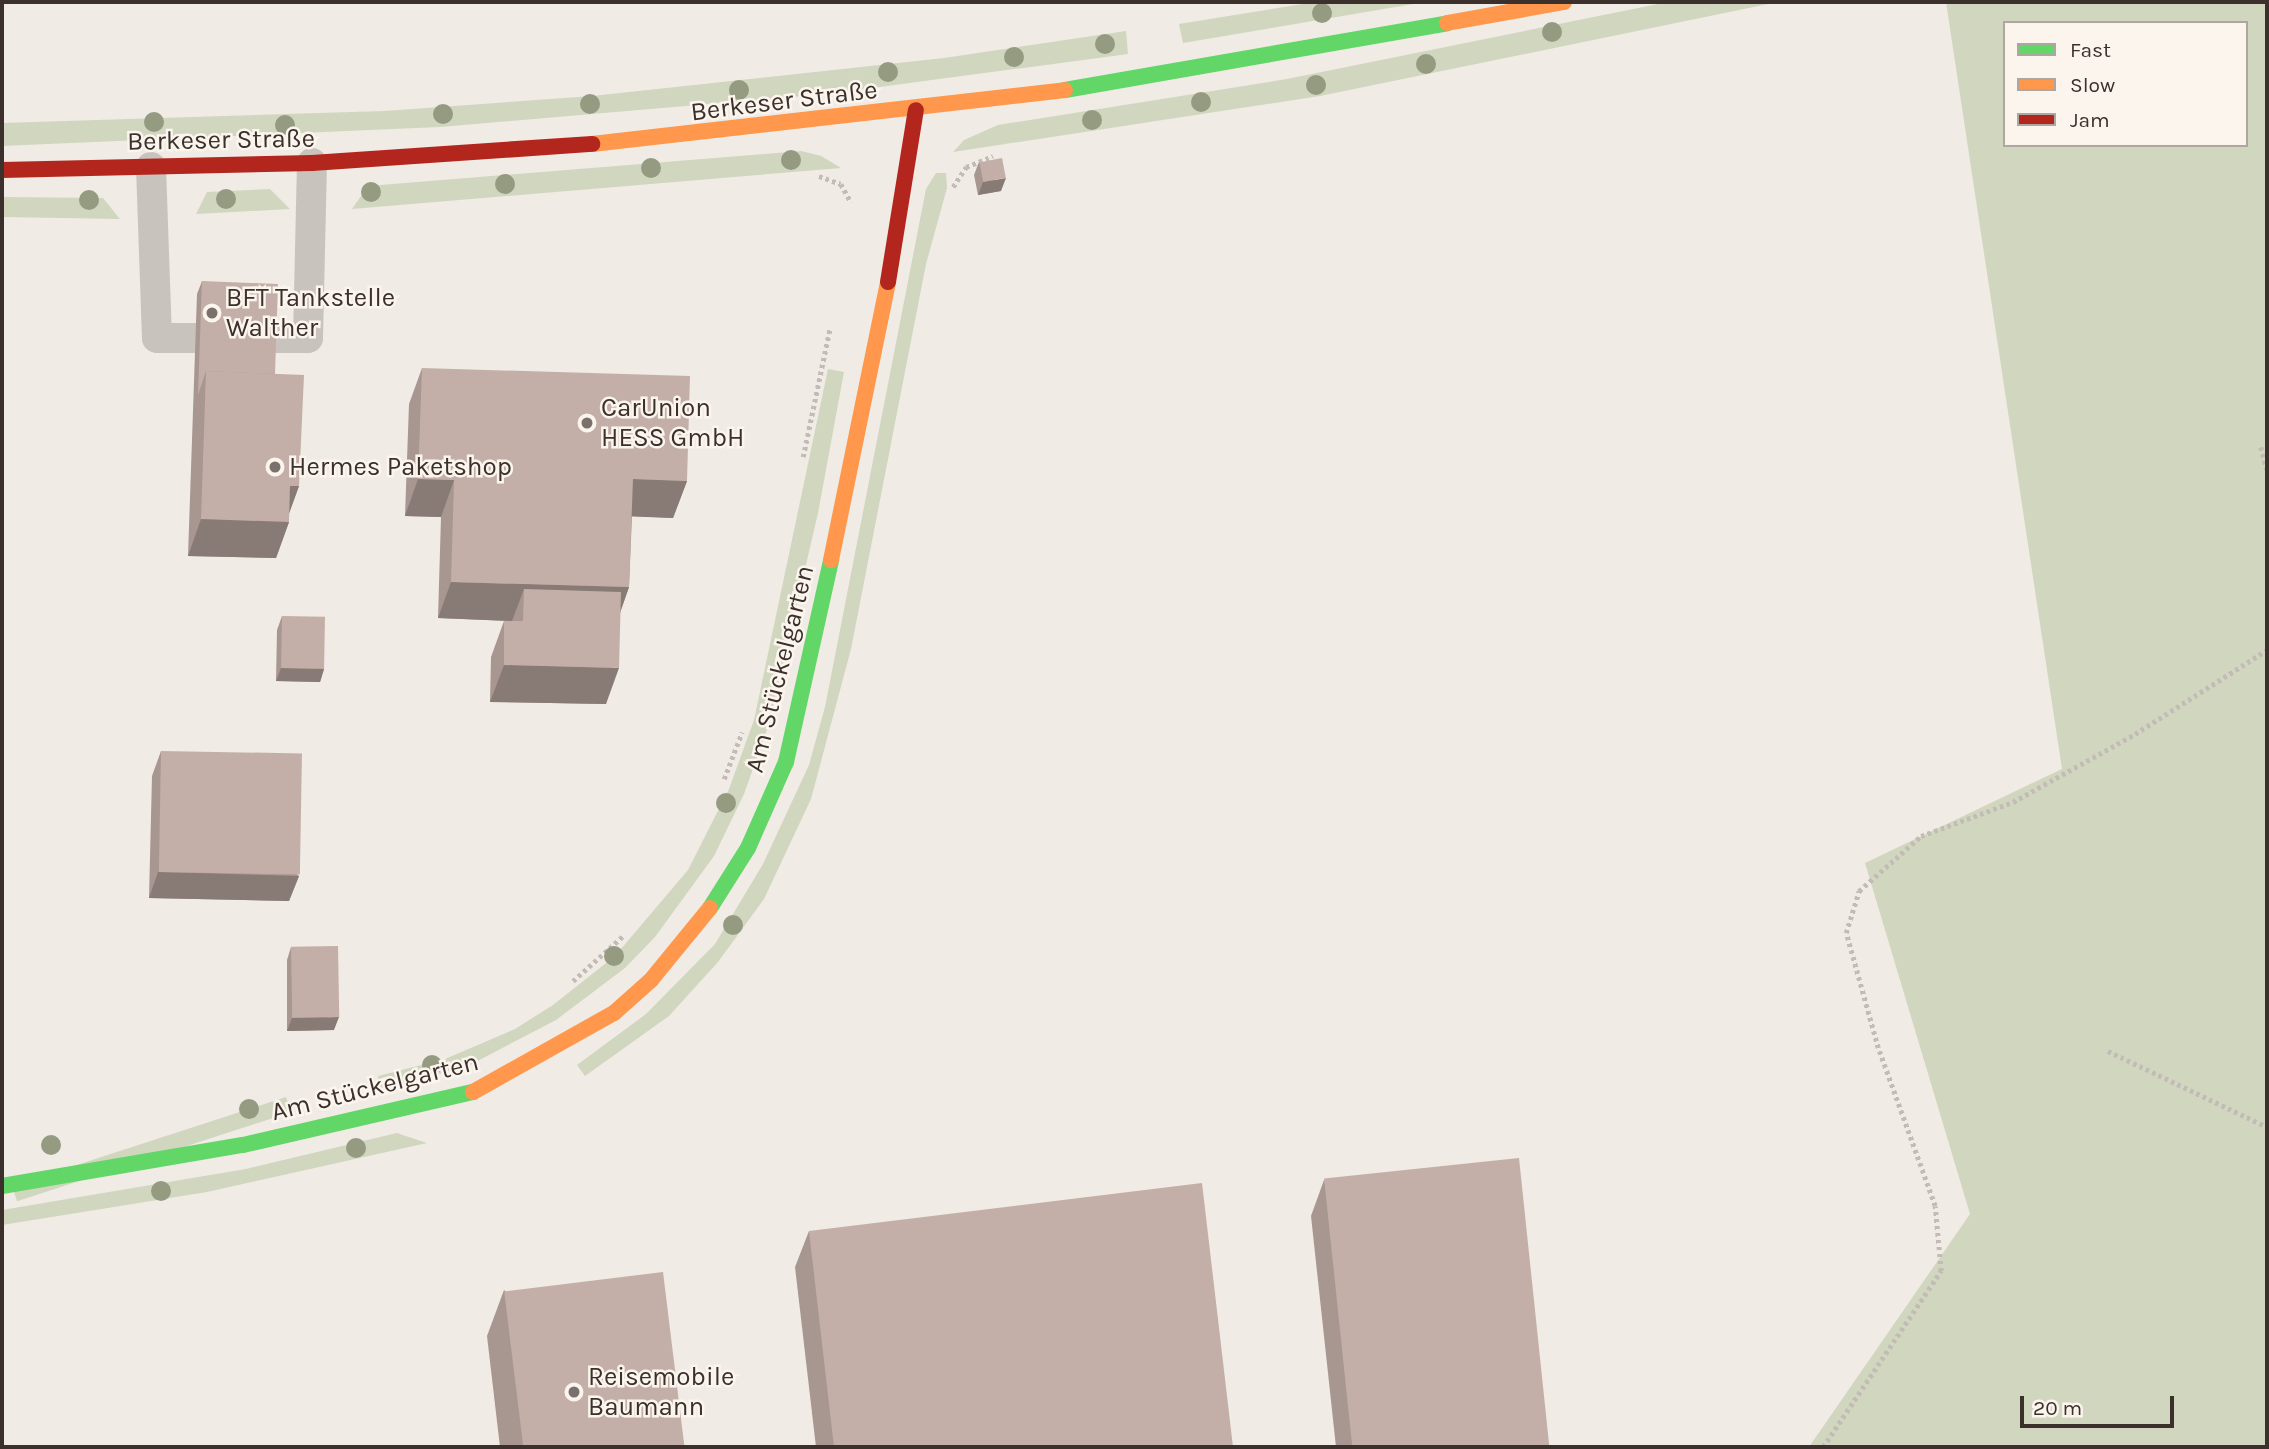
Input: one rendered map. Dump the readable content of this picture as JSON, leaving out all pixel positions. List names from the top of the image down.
{
  "streets": {
    "street": ["Berkeser Straße", "Am Stückelgarten"]
  },
  "crossings": [
    ["Berkeser Straße", "Am Stückelgarten"]
  ],
  "places": [
    "BFT Tankstelle Walther",
    "CarUnion HESS GmbH",
    "Hermes Paketshop",
    "Reisemobile Baumann"
  ],
  "legend": ["Fast", "Slow", "Jam"],
  "scale_bar": "20 m"
}
